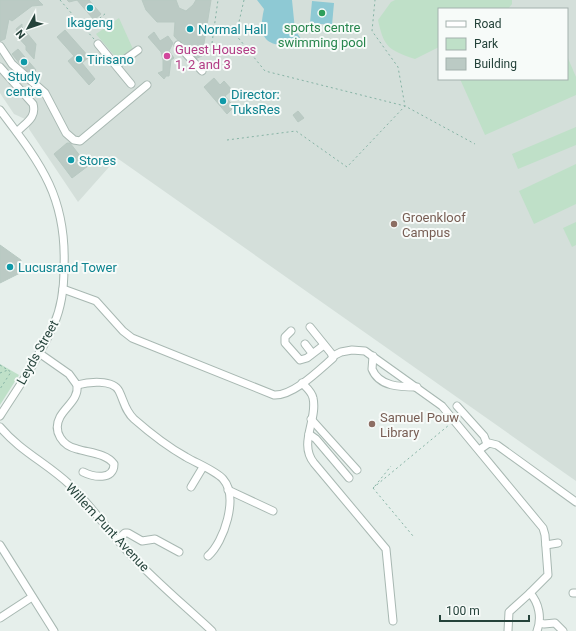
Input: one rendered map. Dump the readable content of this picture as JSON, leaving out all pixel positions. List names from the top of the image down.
{
  "streets": {
    "street": ["Leyds Street", "Willem Punt Avenue"]
  },
  "places": [
    "Ikageng",
    "sports centre swimming pool",
    "Normal Hall",
    "Guest Houses 1, 2 and 3",
    "Tirisano",
    "Study centre",
    "Director: TuksRes",
    "Stores",
    "Groenkloof Campus",
    "Lucusrand Tower",
    "Samuel Pouw Library"
  ],
  "legend": ["Road", "Park", "Building"],
  "scale_bar": "100 m",
  "north": "bottom left"
}
